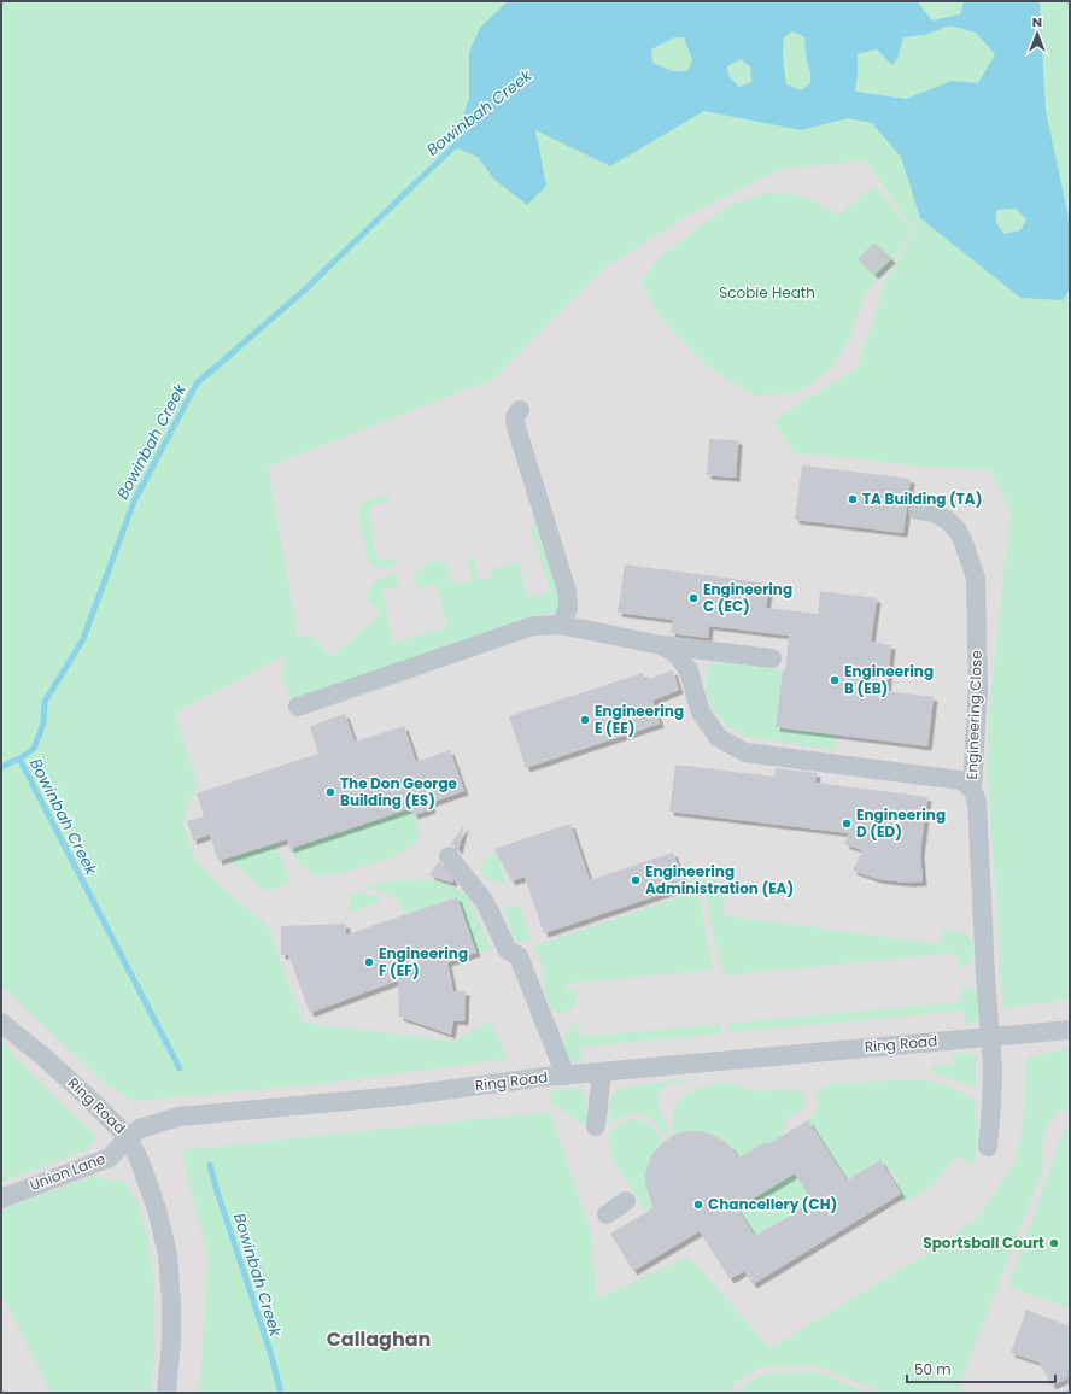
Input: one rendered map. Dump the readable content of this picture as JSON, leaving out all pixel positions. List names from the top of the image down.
{
  "streets": {
    "street": ["Engineering Close", "Ring Road", "Union Lane"]
  },
  "crossings": [
    ["Engineering Close", "Ring Road"],
    ["Ring Road", "Union Lane"]
  ],
  "districts": ["Callaghan"],
  "water": ["Bowinbah Creek"],
  "parks": ["Scobie Heath"],
  "places": [
    "TA Building (TA)",
    "Engineering C (EC)",
    "Engineering B (EB)",
    "Engineering E (EE)",
    "The Don George Building (ES)",
    "Engineering D (ED)",
    "Engineering Administration (EA)",
    "Engineering F (EF)",
    "Chancellery (CH)",
    "Sportsball Court"
  ],
  "scale_bar": "50 m",
  "north": "top"
}
